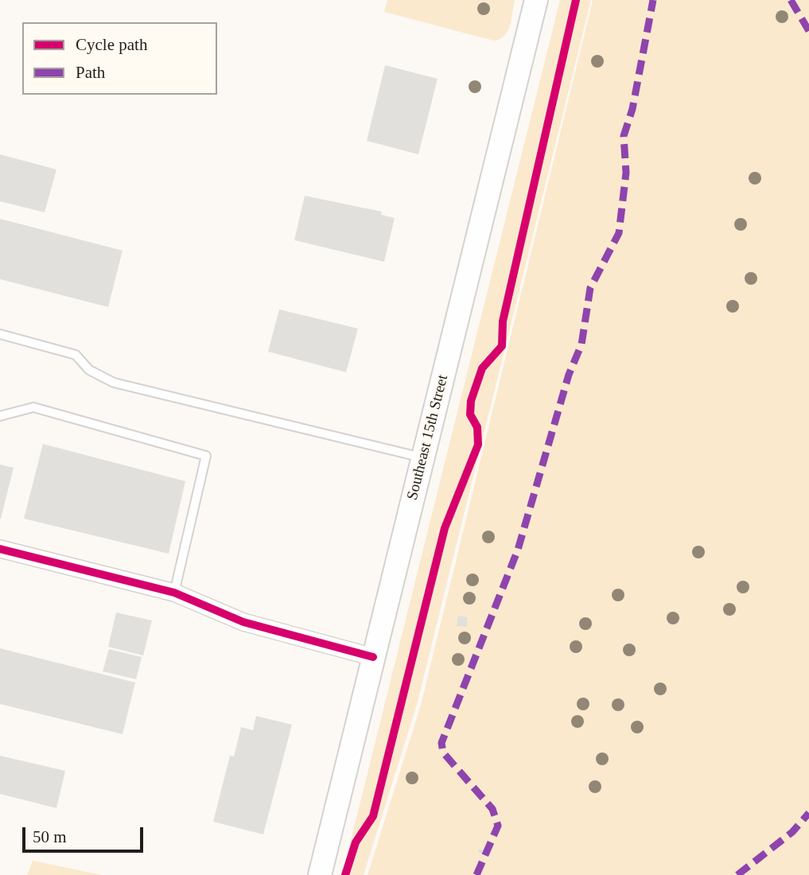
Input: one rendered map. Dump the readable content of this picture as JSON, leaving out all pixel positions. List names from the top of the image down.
{
  "streets": {
    "main road": ["Southeast 15th Street"]
  },
  "legend": ["Cycle path", "Path"],
  "scale_bar": "50 m"
}
